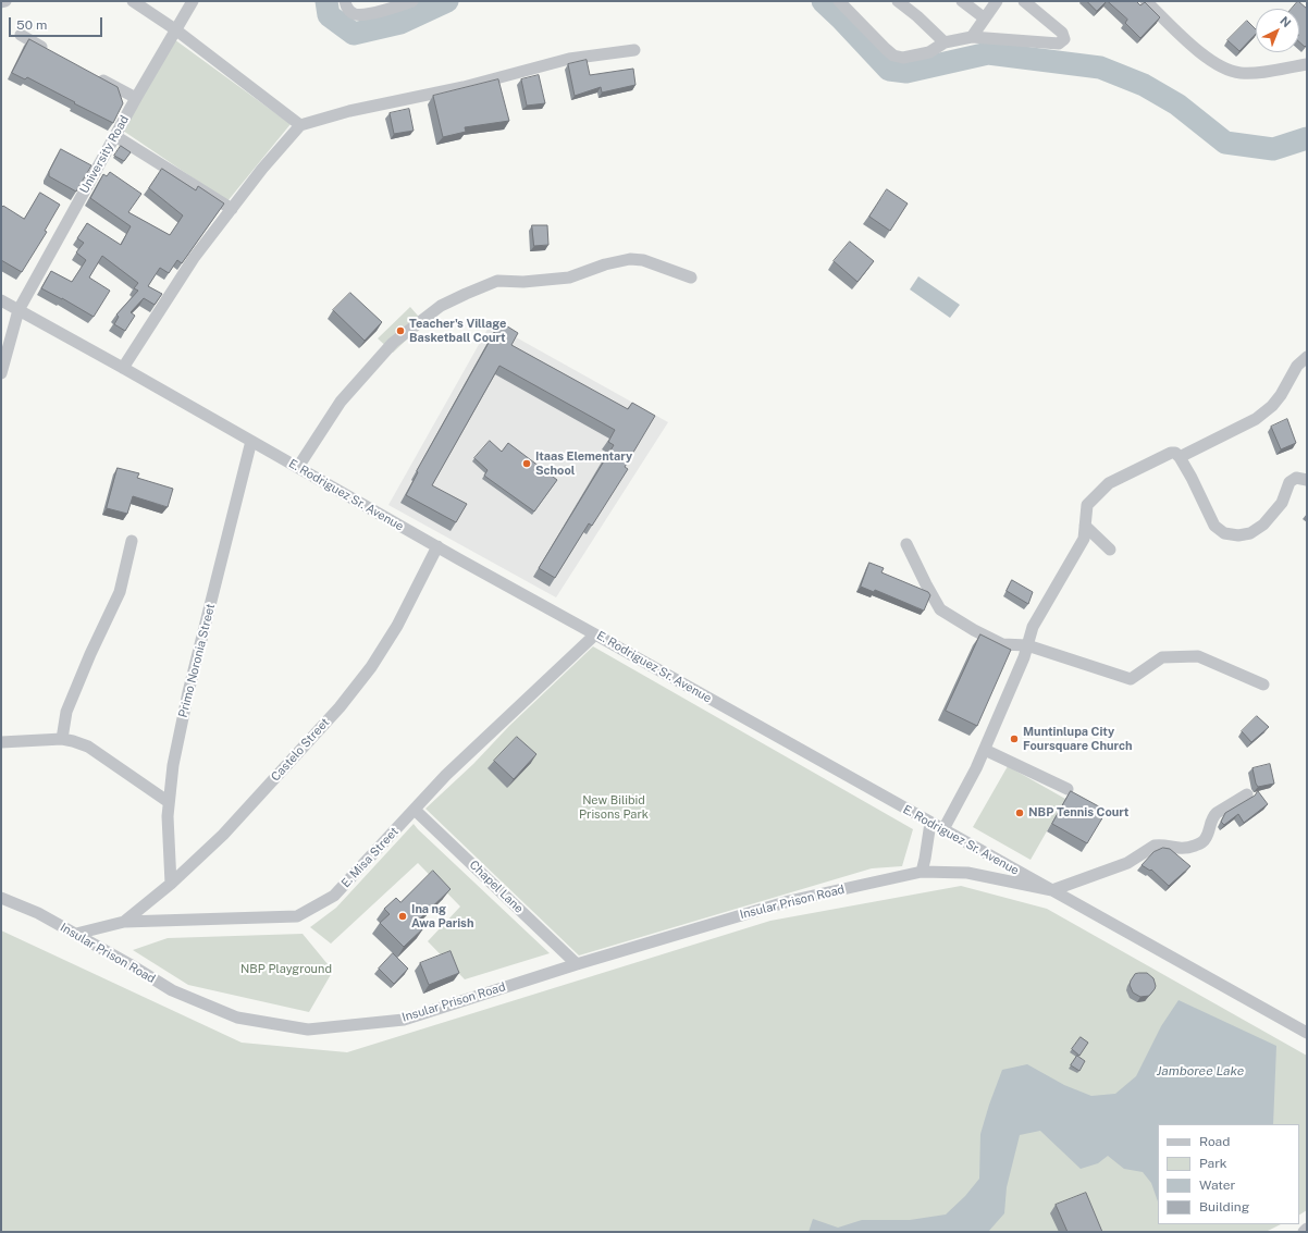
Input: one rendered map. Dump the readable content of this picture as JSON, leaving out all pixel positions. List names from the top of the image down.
{
  "streets": {
    "street": [
      "University Road",
      "E. Rodriguez Sr. Avenue",
      "Primo Noronia Street",
      "Castelo Street",
      "E. Misa Street",
      "Chapel Lane",
      "Insular Prison Road"
    ]
  },
  "crossings": [
    ["University Road", "E. Rodriguez Sr. Avenue"],
    ["E. Rodriguez Sr. Avenue", "Primo Noronia Street"],
    ["E. Rodriguez Sr. Avenue", "Castelo Street"],
    ["E. Rodriguez Sr. Avenue", "E. Misa Street"],
    ["E. Rodriguez Sr. Avenue", "Insular Prison Road"],
    ["Primo Noronia Street", "Castelo Street"],
    ["Castelo Street", "E. Misa Street"],
    ["E. Misa Street", "Chapel Lane"],
    ["E. Misa Street", "Insular Prison Road"],
    ["Chapel Lane", "Insular Prison Road"]
  ],
  "water": ["Jamboree Lake"],
  "parks": ["New Bilibid Prisons Park", "NBP Playground"],
  "places": [
    "Teacher's Village Basketball Court",
    "Itaas Elementary School",
    "Muntinlupa City Foursquare Church",
    "NBP Tennis Court",
    "Ina ng Awa Parish"
  ],
  "legend": [
    "Road",
    "Park",
    "Water",
    "Building"
  ],
  "scale_bar": "50 m",
  "north": "top right"
}
